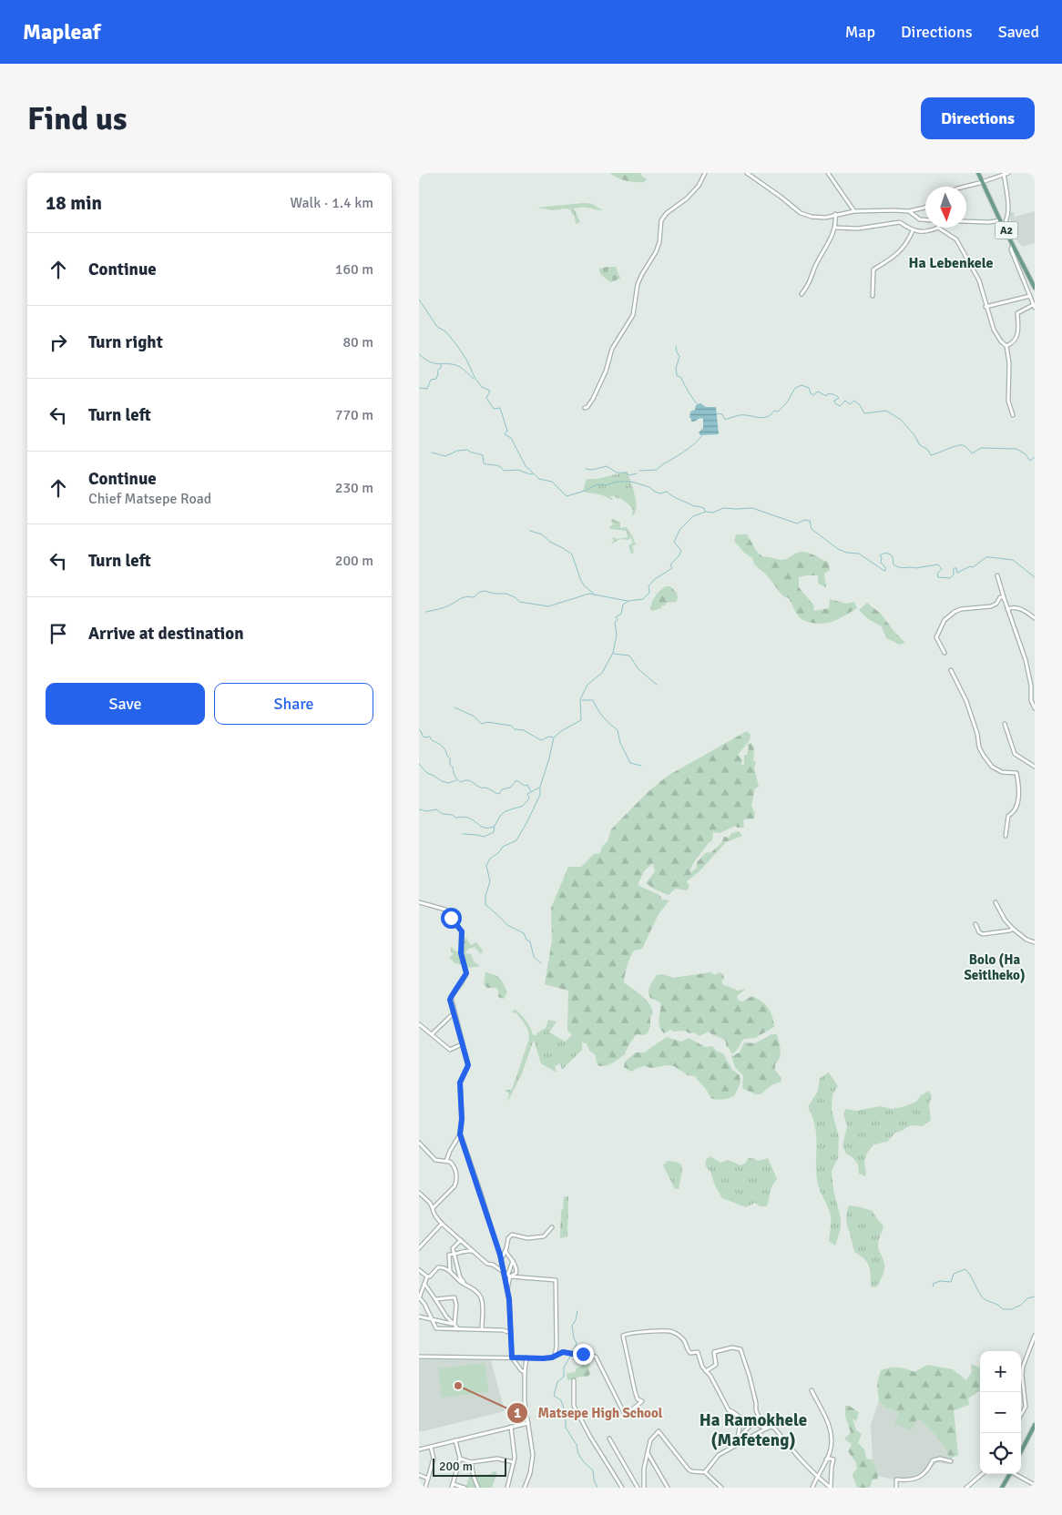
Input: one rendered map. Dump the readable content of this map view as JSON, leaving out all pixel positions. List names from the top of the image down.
{
  "streets": {
    "main road": ["A2"]
  },
  "districts": ["Ha Lebenkele", "Bolo (Ha Seitlheko)", "Ha Ramokhele (Mafeteng)"],
  "places": ["Matsepe High School"],
  "scale_bar": "200 m",
  "north": "bottom",
  "page": {
    "header": "Mapleaf",
    "nav": ["Map", "Directions", "Saved"],
    "buttons": [
      "Directions",
      ["Save", "Share"]
    ],
    "title": "Find us",
    "heading": ["18 min", "Walk · 1.4 km"],
    "list": [
      ["Continue", "160 m"],
      ["Turn right", "80 m"],
      ["Turn left", "770 m"],
      ["Continue", "Chief Matsepe Road", "230 m"],
      ["Turn left", "200 m"],
      "Arrive at destination"
    ],
    "map_buttons": ["+", "−"],
    "scale": "200 m"
  }
}
